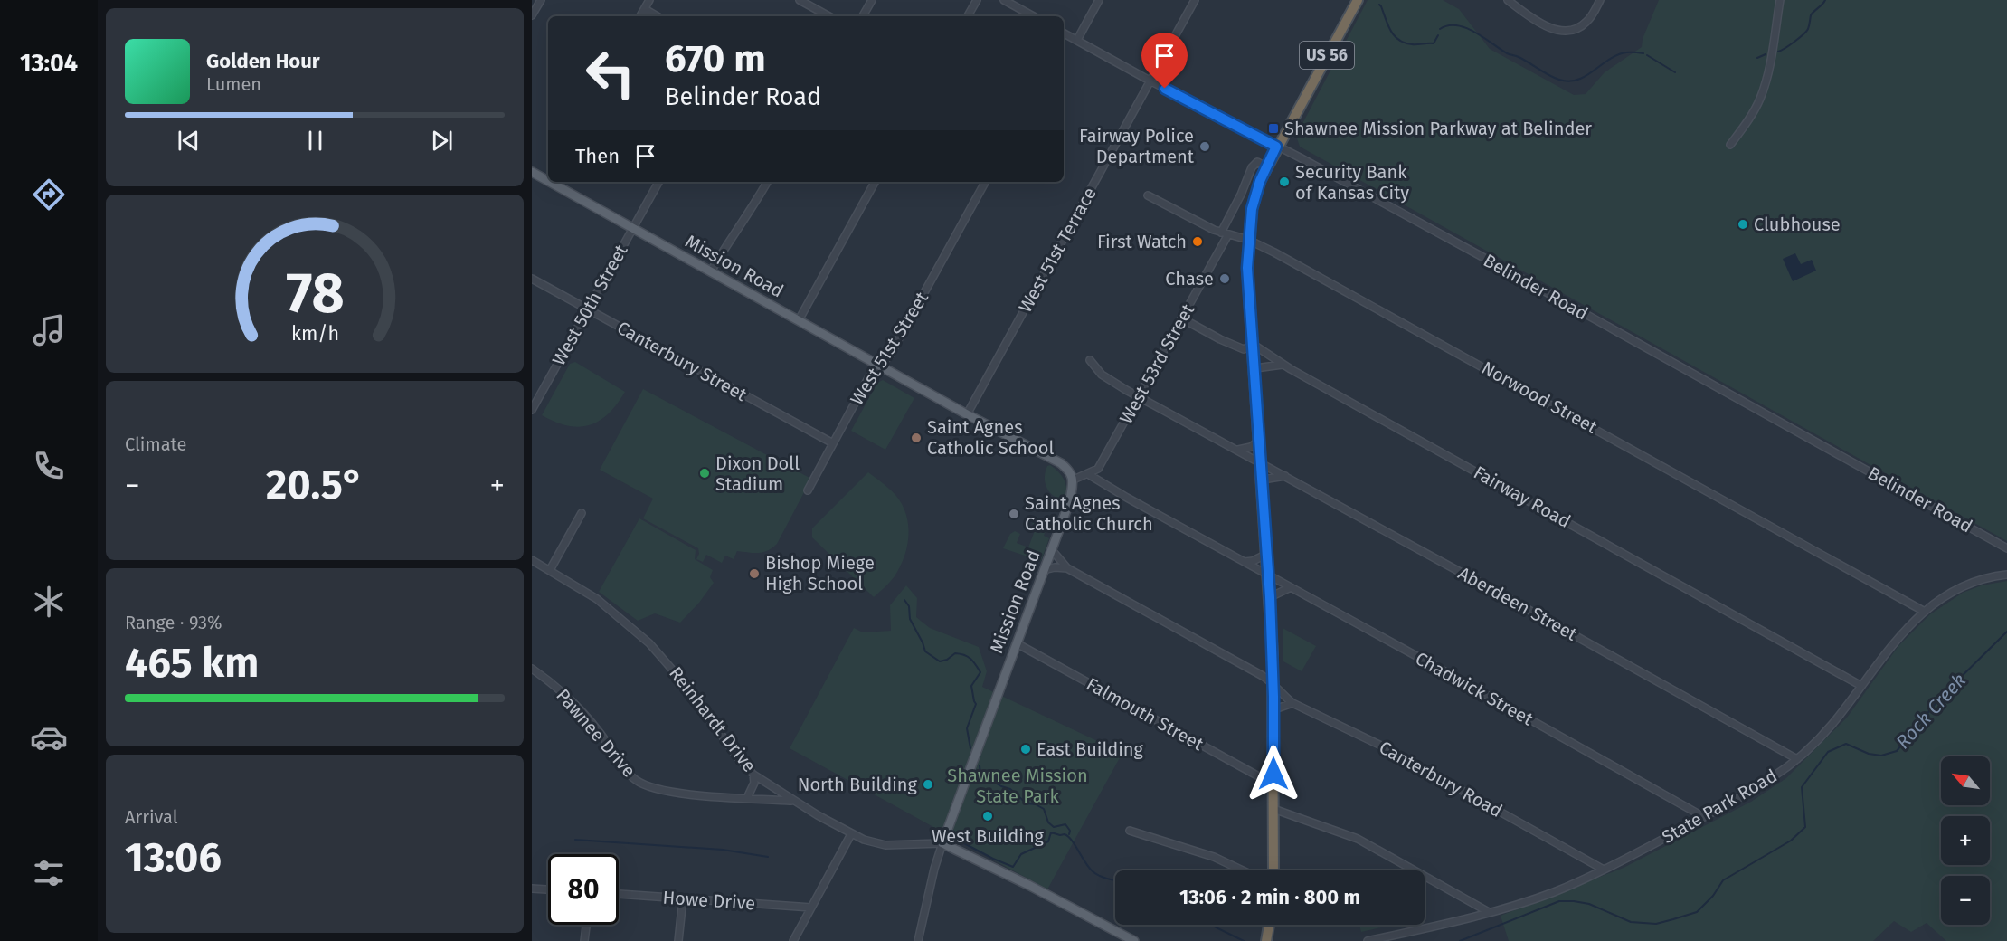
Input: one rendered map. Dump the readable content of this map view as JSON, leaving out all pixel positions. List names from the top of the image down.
{
  "streets": {
    "highway": ["US 56"],
    "main road": ["Mission Road"],
    "street": [
      "West 51st Terrace",
      "Belinder Road",
      "West 50th Street",
      "West 51st Street",
      "Canterbury Street",
      "West 53rd Street",
      "Norwood Street",
      "Fairway Road",
      "Aberdeen Street",
      "Chadwick Street",
      "Falmouth Street",
      "Reinhardt Drive",
      "Pawnee Drive",
      "Canterbury Road",
      "State Park Road",
      "Howe Drive"
    ]
  },
  "crossings": [
    ["US 56", "Belinder Road"],
    ["US 56", "Norwood Street"],
    ["US 56", "Fairway Road"],
    ["US 56", "Aberdeen Street"],
    ["US 56", "Chadwick Street"],
    ["US 56", "Falmouth Street"],
    ["West 51st Terrace", "Mission Road"],
    ["West 51st Terrace", "Belinder Road"],
    ["Mission Road", "West 50th Street"],
    ["Mission Road", "West 51st Street"],
    ["Mission Road", "West 53rd Street"],
    ["Mission Road", "Falmouth Street"],
    ["Mission Road", "Reinhardt Drive"],
    ["West 50th Street", "Canterbury Street"],
    ["West 51st Street", "Canterbury Street"],
    ["West 53rd Street", "Norwood Street"],
    ["West 53rd Street", "Aberdeen Street"],
    ["West 53rd Street", "Chadwick Street"],
    ["Norwood Street", "State Park Road"],
    ["Fairway Road", "State Park Road"],
    ["Aberdeen Street", "State Park Road"],
    ["Chadwick Street", "State Park Road"],
    ["Reinhardt Drive", "Pawnee Drive"],
    ["Canterbury Road", "State Park Road"]
  ],
  "water": ["Rock Creek"],
  "parks": ["Shawnee Mission State Park"],
  "places": {
    "transit": ["Shawnee Mission Parkway at Belinder"],
    "other": [
      "Fairway Police Department",
      "Security Bank of Kansas City",
      "Clubhouse",
      "First Watch",
      "Chase",
      "Saint Agnes Catholic School",
      "Dixon Doll Stadium",
      "Saint Agnes Catholic Church",
      "Bishop Miege High School",
      "East Building",
      "North Building",
      "West Building"
    ]
  },
  "north": "top left",
  "page": {
    "tabs": "13:04",
    "turn": ["670 m", "Belinder Road"],
    "song": ["Golden Hour", "Lumen"],
    "then": "Then",
    "tile": [
      "Climate",
      ["Range · 93%", "465 km"],
      ["Arrival", "13:06"]
    ],
    "heat": ["−", "20.5°", "+"],
    "map_buttons": ["+", "−"],
    "limit": "80",
    "trip": "13:06 · 2 min · 800 m",
    "gauge": ["78", "km/h"]
  }
}
